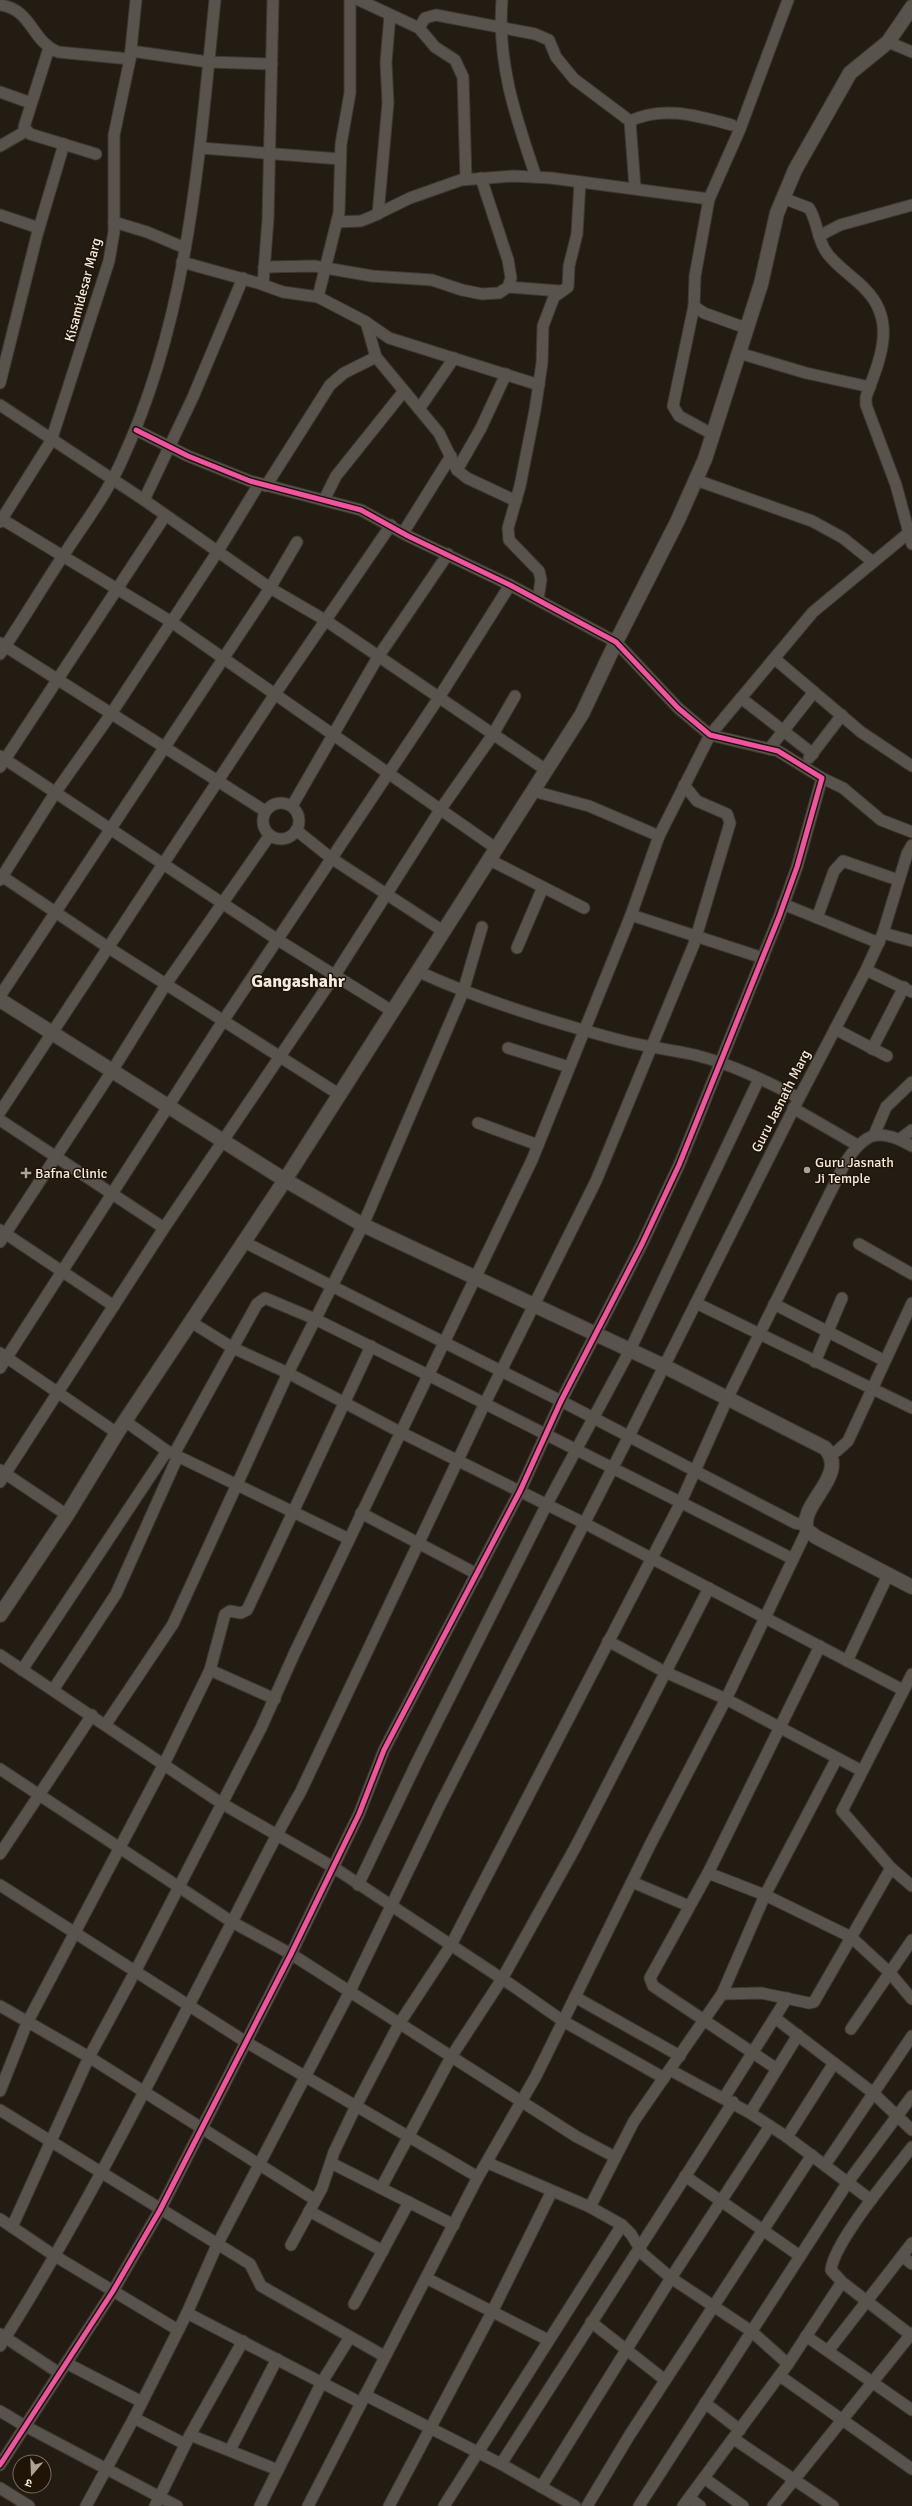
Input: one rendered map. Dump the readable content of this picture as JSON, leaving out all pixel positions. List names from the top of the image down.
{
  "streets": {
    "street": ["Kisamidesar Marg", "Guru Jasnath Marg"]
  },
  "districts": ["Gangashahr"],
  "places": {
    "other": ["Guru Jasnath Ji Temple"],
    "health": ["Bafna Clinic"]
  },
  "north": "bottom"
}
